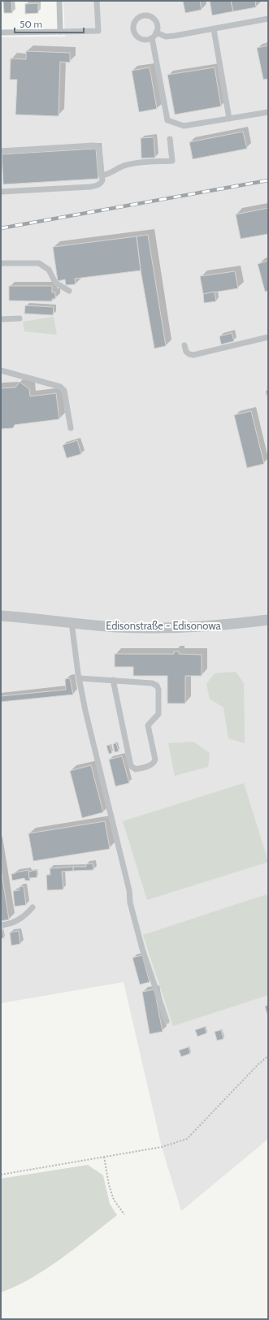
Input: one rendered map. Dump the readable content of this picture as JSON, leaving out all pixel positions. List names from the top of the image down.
{
  "streets": {
    "street": ["Edisonstraße - Edisonowa"]
  },
  "scale_bar": "50 m"
}
